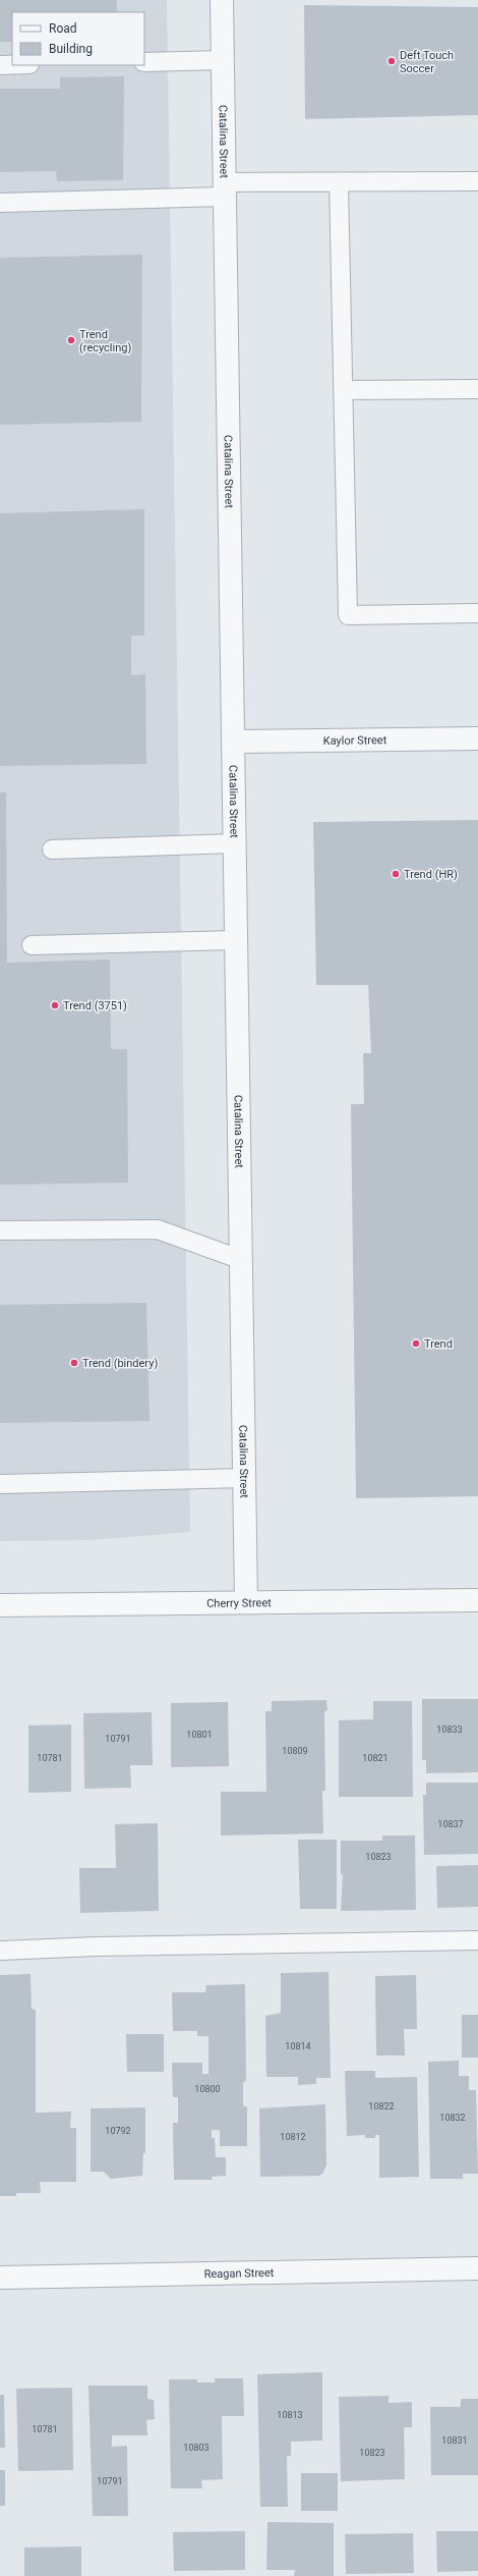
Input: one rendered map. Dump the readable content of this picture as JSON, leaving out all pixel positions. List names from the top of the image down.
{
  "streets": {
    "street": [
      "Catalina Street",
      "Kaylor Street",
      "Cherry Street",
      "Reagan Street"
    ]
  },
  "crossings": [
    ["Catalina Street", "Kaylor Street"],
    ["Catalina Street", "Cherry Street"]
  ],
  "places": [
    "Deft Touch Soccer",
    "Trend (recycling)",
    "Trend (HR)",
    "Trend (3751)",
    "Trend",
    "Trend (bindery)"
  ],
  "house_numbers": [
    "10833",
    "10801",
    "10791",
    "10809",
    "10781",
    "10821",
    "10837",
    "10823",
    "10814",
    "10800",
    "10822",
    "10832",
    "10792",
    "10812",
    "10813",
    "10781",
    "10831",
    "10803",
    "10823",
    "10791"
  ],
  "legend": ["Road", "Building"]
}
